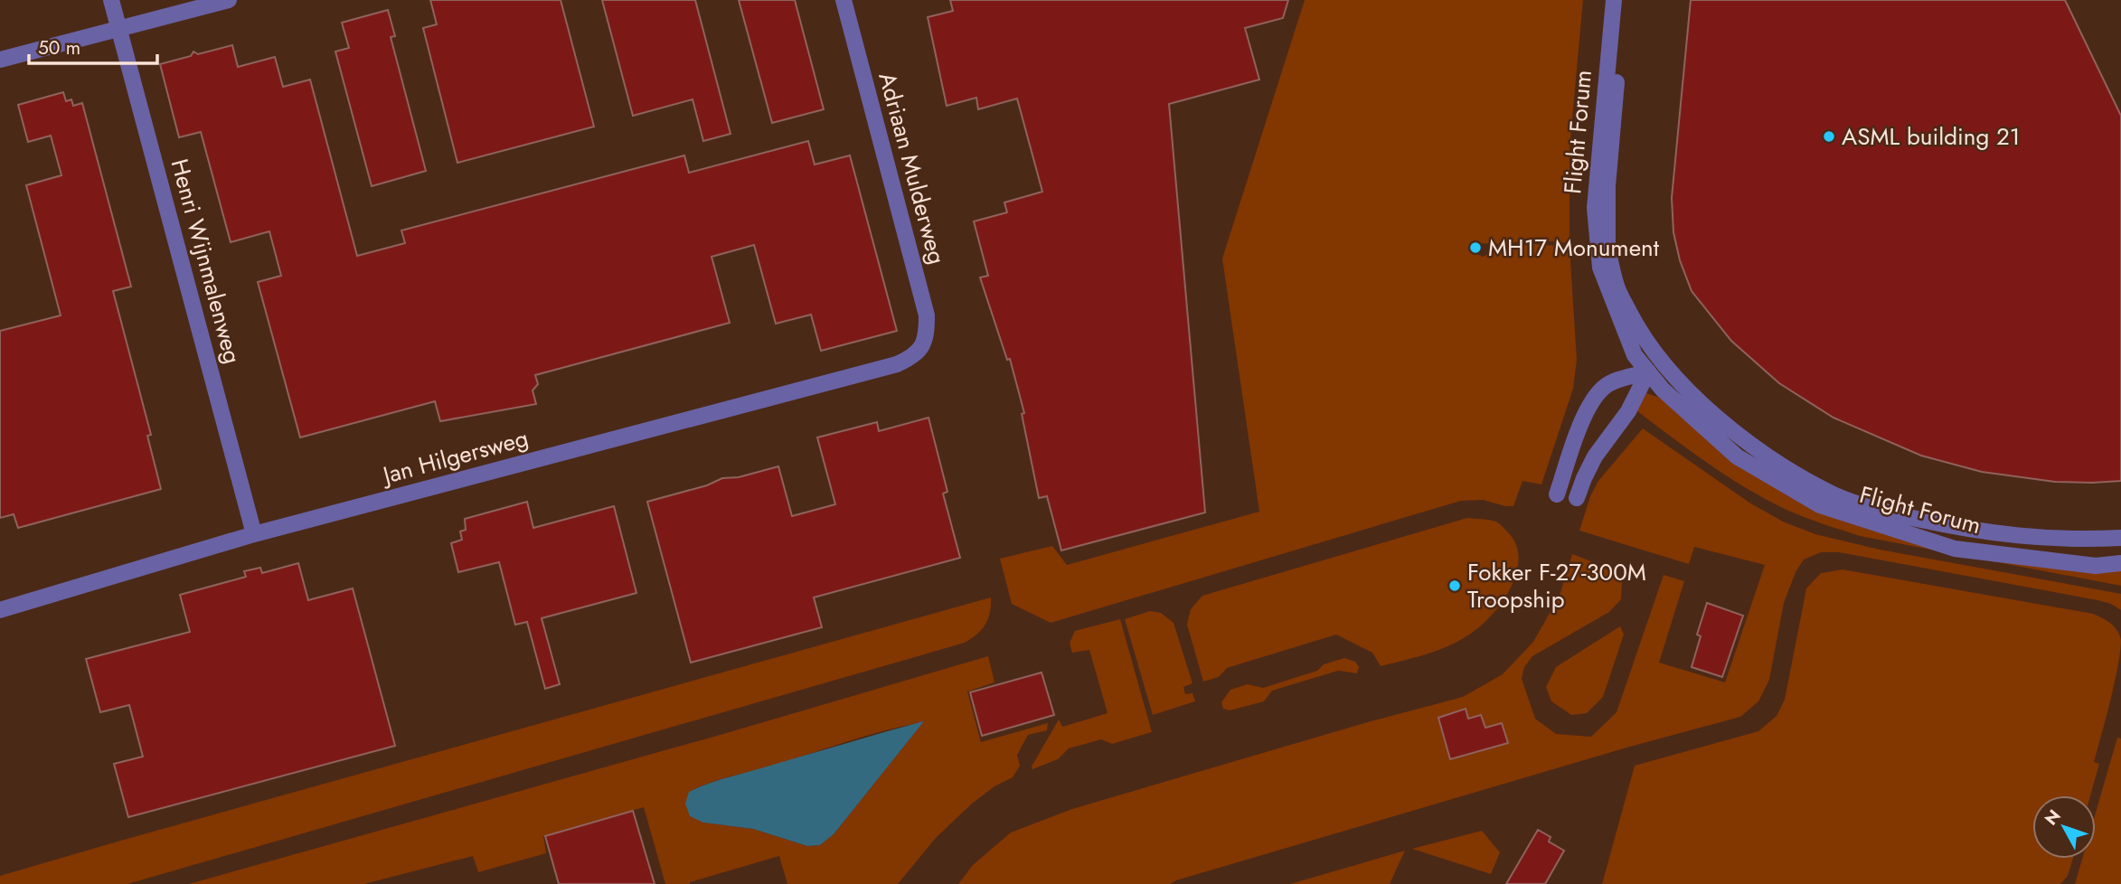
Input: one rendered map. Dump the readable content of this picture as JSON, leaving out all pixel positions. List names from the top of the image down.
{
  "streets": {
    "street": [
      "Flight Forum",
      "Adriaan Mulderweg",
      "Henri Wijnmalenweg",
      "Jan Hilgersweg"
    ]
  },
  "crossings": [
    ["Adriaan Mulderweg", "Jan Hilgersweg"],
    ["Henri Wijnmalenweg", "Jan Hilgersweg"]
  ],
  "places": ["ASML building 21", "MH17 Monument", "Fokker F-27-300M Troopship"],
  "scale_bar": "50 m",
  "north": "top left"
}
